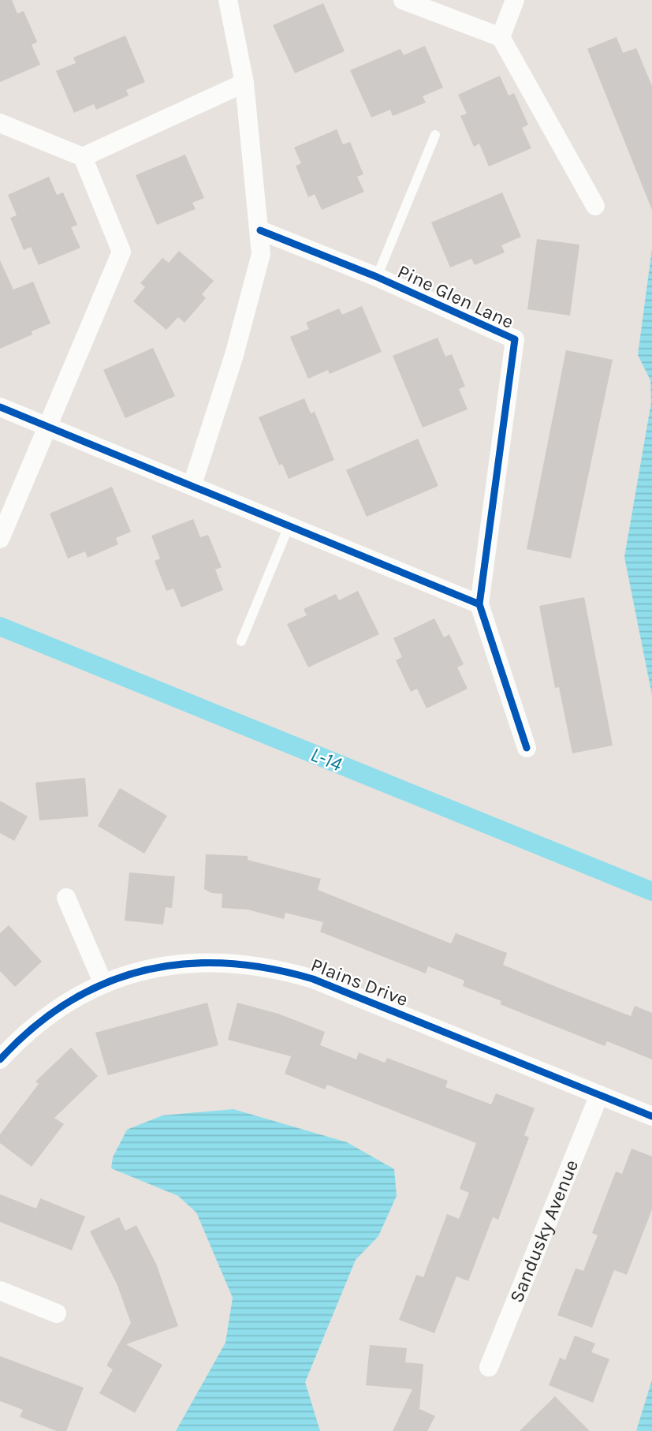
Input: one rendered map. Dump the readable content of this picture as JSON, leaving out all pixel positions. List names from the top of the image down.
{
  "streets": {
    "street": ["Pine Glen Lane", "Plains Drive", "Sandusky Avenue"]
  },
  "crossings": [
    ["Plains Drive", "Sandusky Avenue"]
  ],
  "water": ["L-14"]
}
